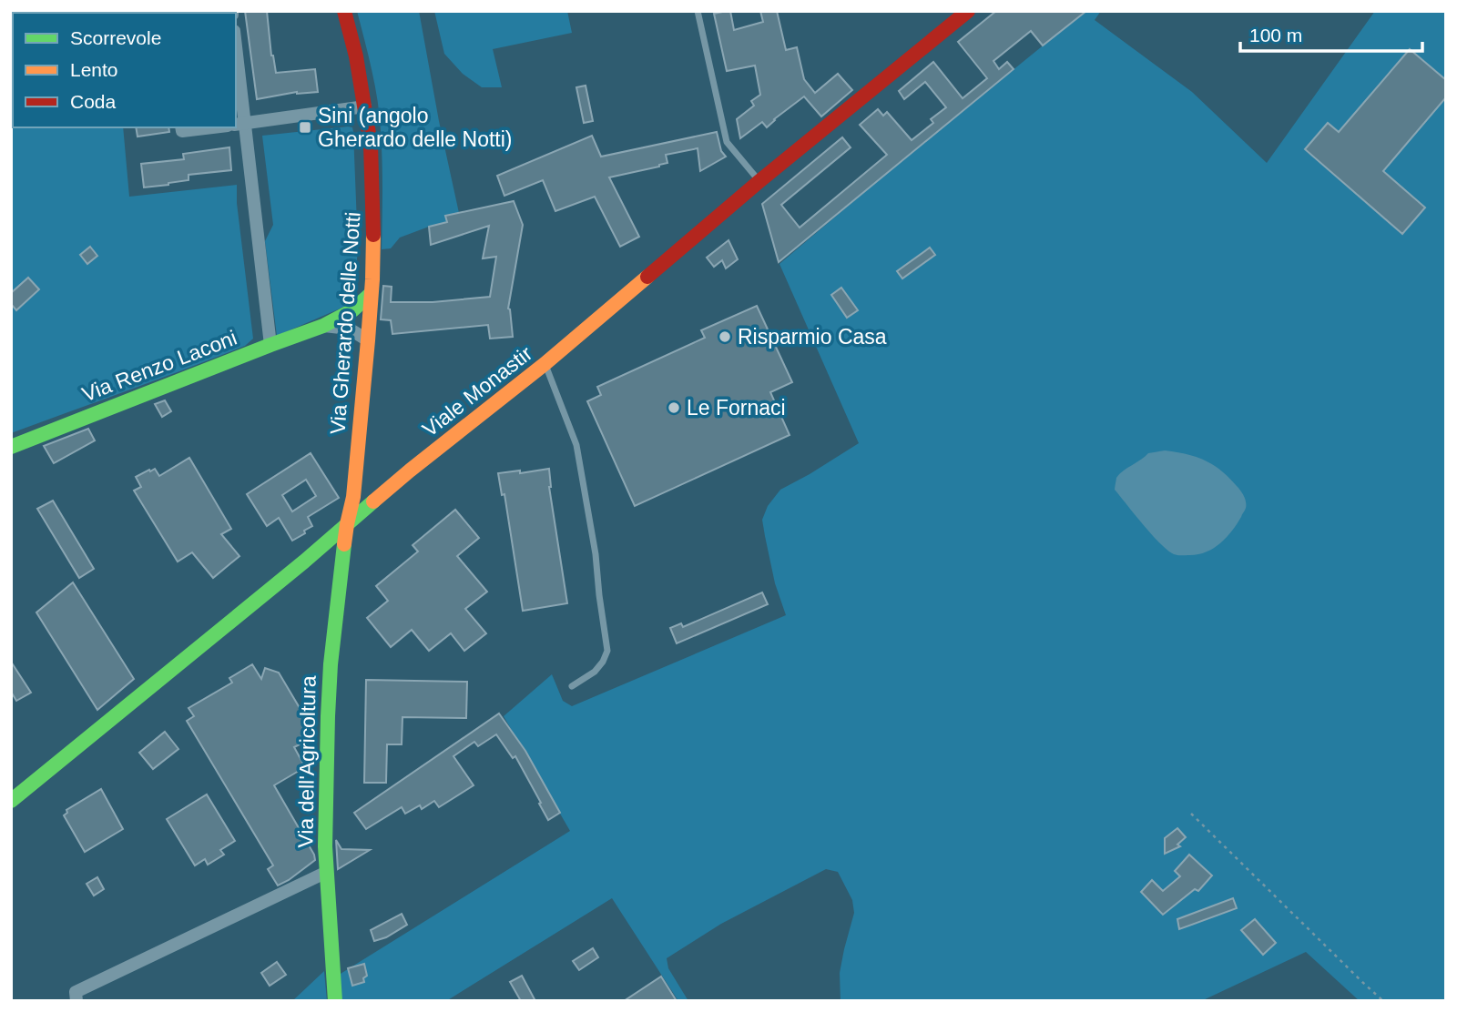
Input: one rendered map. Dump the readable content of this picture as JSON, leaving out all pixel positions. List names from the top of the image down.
{
  "streets": {
    "street": [
      "Via Gherardo delle Notti",
      "Via Renzo Laconi",
      "Viale Monastir",
      "Via dell'Agricoltura"
    ]
  },
  "crossings": [
    ["Via Gherardo delle Notti", "Via Renzo Laconi"],
    ["Via Gherardo delle Notti", "Viale Monastir"],
    ["Via Gherardo delle Notti", "Via dell'Agricoltura"],
    ["Viale Monastir", "Via dell'Agricoltura"]
  ],
  "places": {
    "transit": ["Sini (angolo Gherardo delle Notti)"],
    "other": ["Risparmio Casa", "Le Fornaci"]
  },
  "legend": ["Scorrevole", "Lento", "Coda"],
  "scale_bar": "100 m"
}
